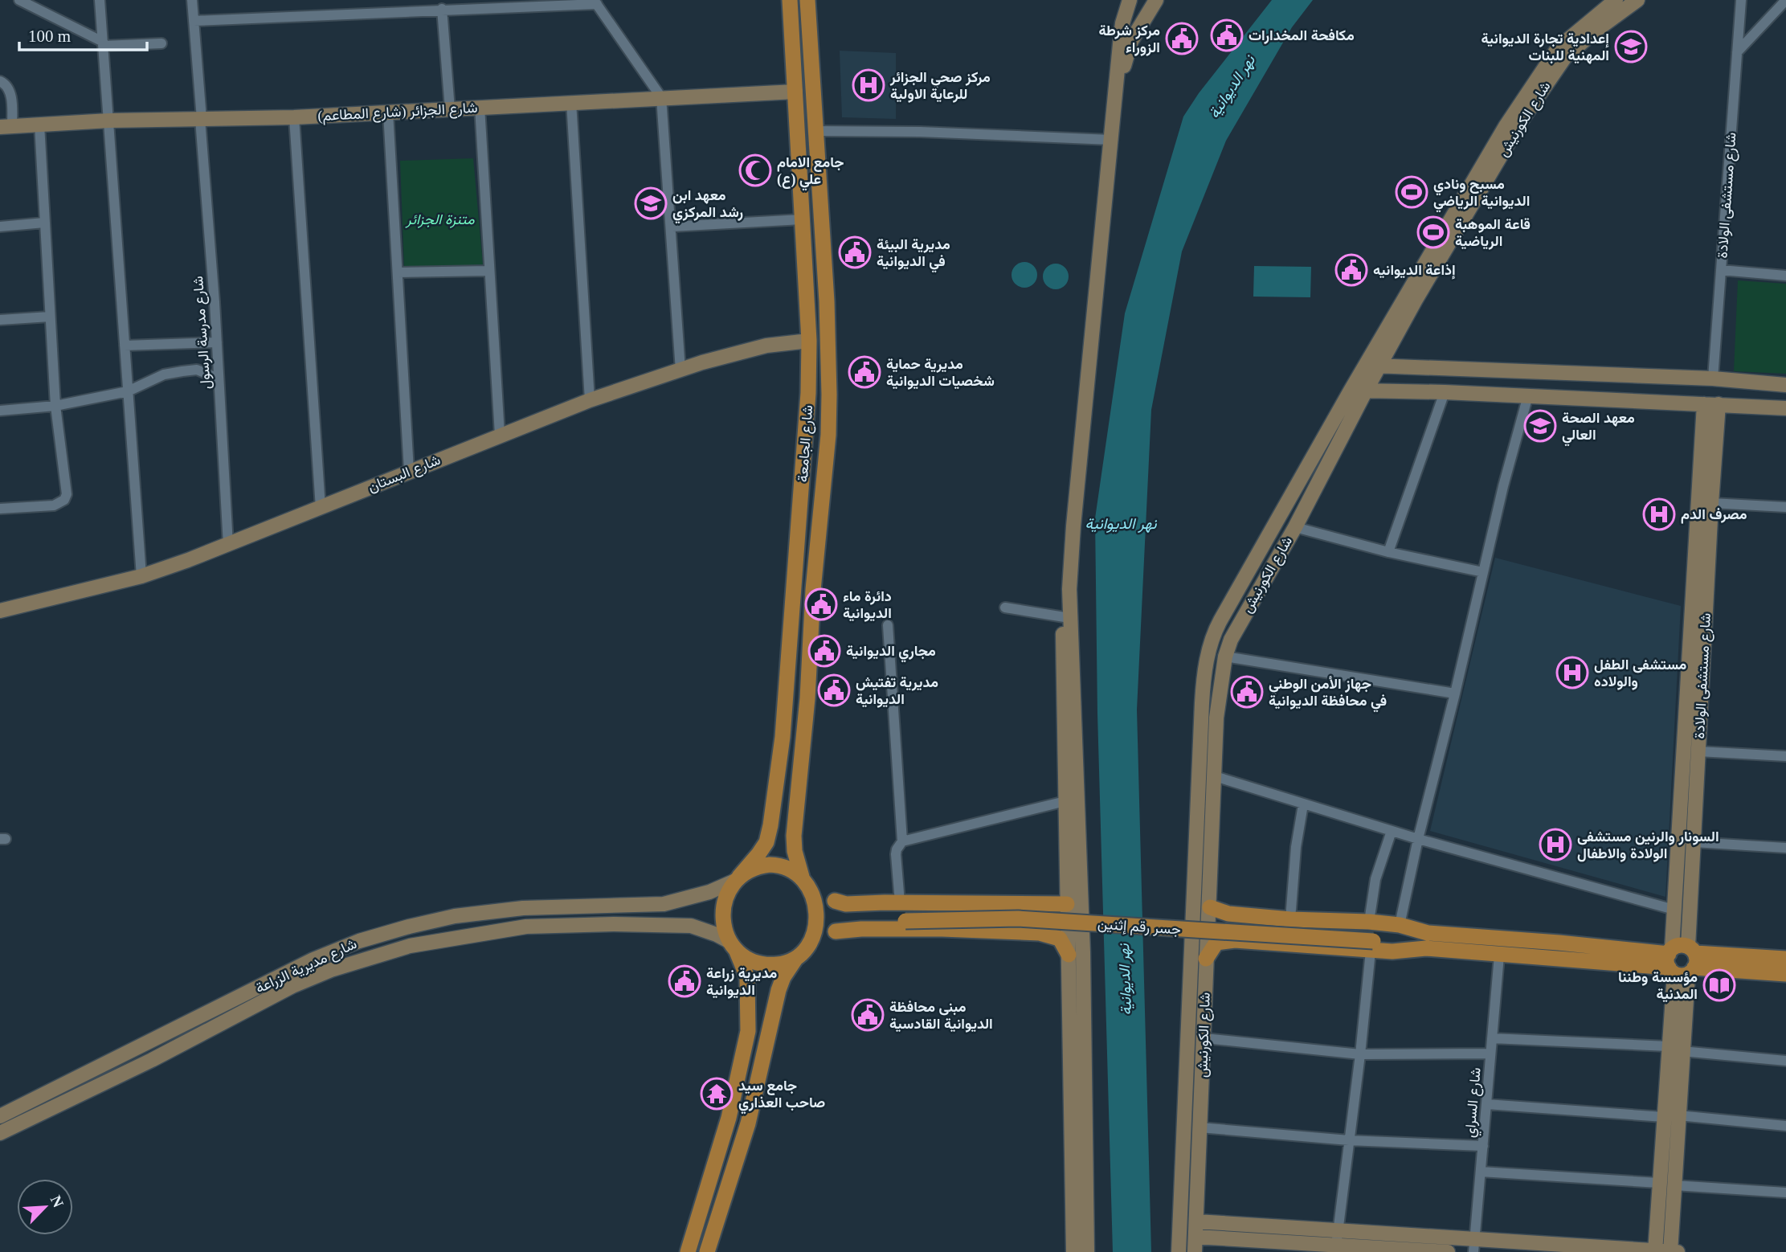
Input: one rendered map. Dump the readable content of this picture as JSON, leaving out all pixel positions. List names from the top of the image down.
{
  "streets": {
    "main road": [
      "شارع الجزائر (شارع المطاعم)",
      "شارع الكورنيش",
      "شارع مستشفى الولادة",
      "شارع الجامعة",
      "شارع البستان",
      "جسر رقم إثنين",
      "شارع مديرية الزراعة"
    ],
    "street": ["شارع مدرسة الرسول", "شارع السراي"]
  },
  "crossings": [
    ["شارع الجزائر (شارع المطاعم)", "شارع مدرسة الرسول"],
    ["شارع الجزائر (شارع المطاعم)", "شارع الجامعة"],
    ["شارع مدرسة الرسول", "شارع البستان"],
    ["شارع الجامعة", "شارع البستان"],
    ["شارع الجامعة", "شارع مديرية الزراعة"]
  ],
  "water": ["نهر الديوانية"],
  "parks": ["متنزة الجزائر"],
  "places": {
    "public building": [
      "مكافحة المخدارات",
      "مركز شرطة الزوراء",
      "مديرية البيئة في الديوانية",
      "إذاعة الديوانيه",
      "مديرية حماية شخصيات الديوانية",
      "دائرة ماء الديوانية",
      "مجاري الديوانية",
      "مديرية تفتيش الديوانية",
      "جهاز الأمن الوطني في محافظة الديوانية",
      "مديرية زراعة الديوانية",
      "مبنى محافظة الديوانية القادسية"
    ],
    "school or university": ["إعدادية تجارة الديوانية المهنية للبنات", "معهد ابن رشد المركزي", "معهد الصحة العالي"],
    "hospital": [
      "مركز صحي الجزائر للرعاية الاولية",
      "مصرف الدم",
      "مستشفى الطفل والولاده",
      "السونار والرنين مستشفى الولادة والاطفال"
    ],
    "mosque": ["جامع الامام علي (ع)"],
    "sports": ["مسبح ونادي الديوانية الرياضي", "قاعة الموهبة الرياضية"],
    "library": ["مؤسسة وطننا المدنية"],
    "temple": ["جامع سيد صاحب العذاري"]
  },
  "scale_bar": "100 m",
  "north": "top right"
}
